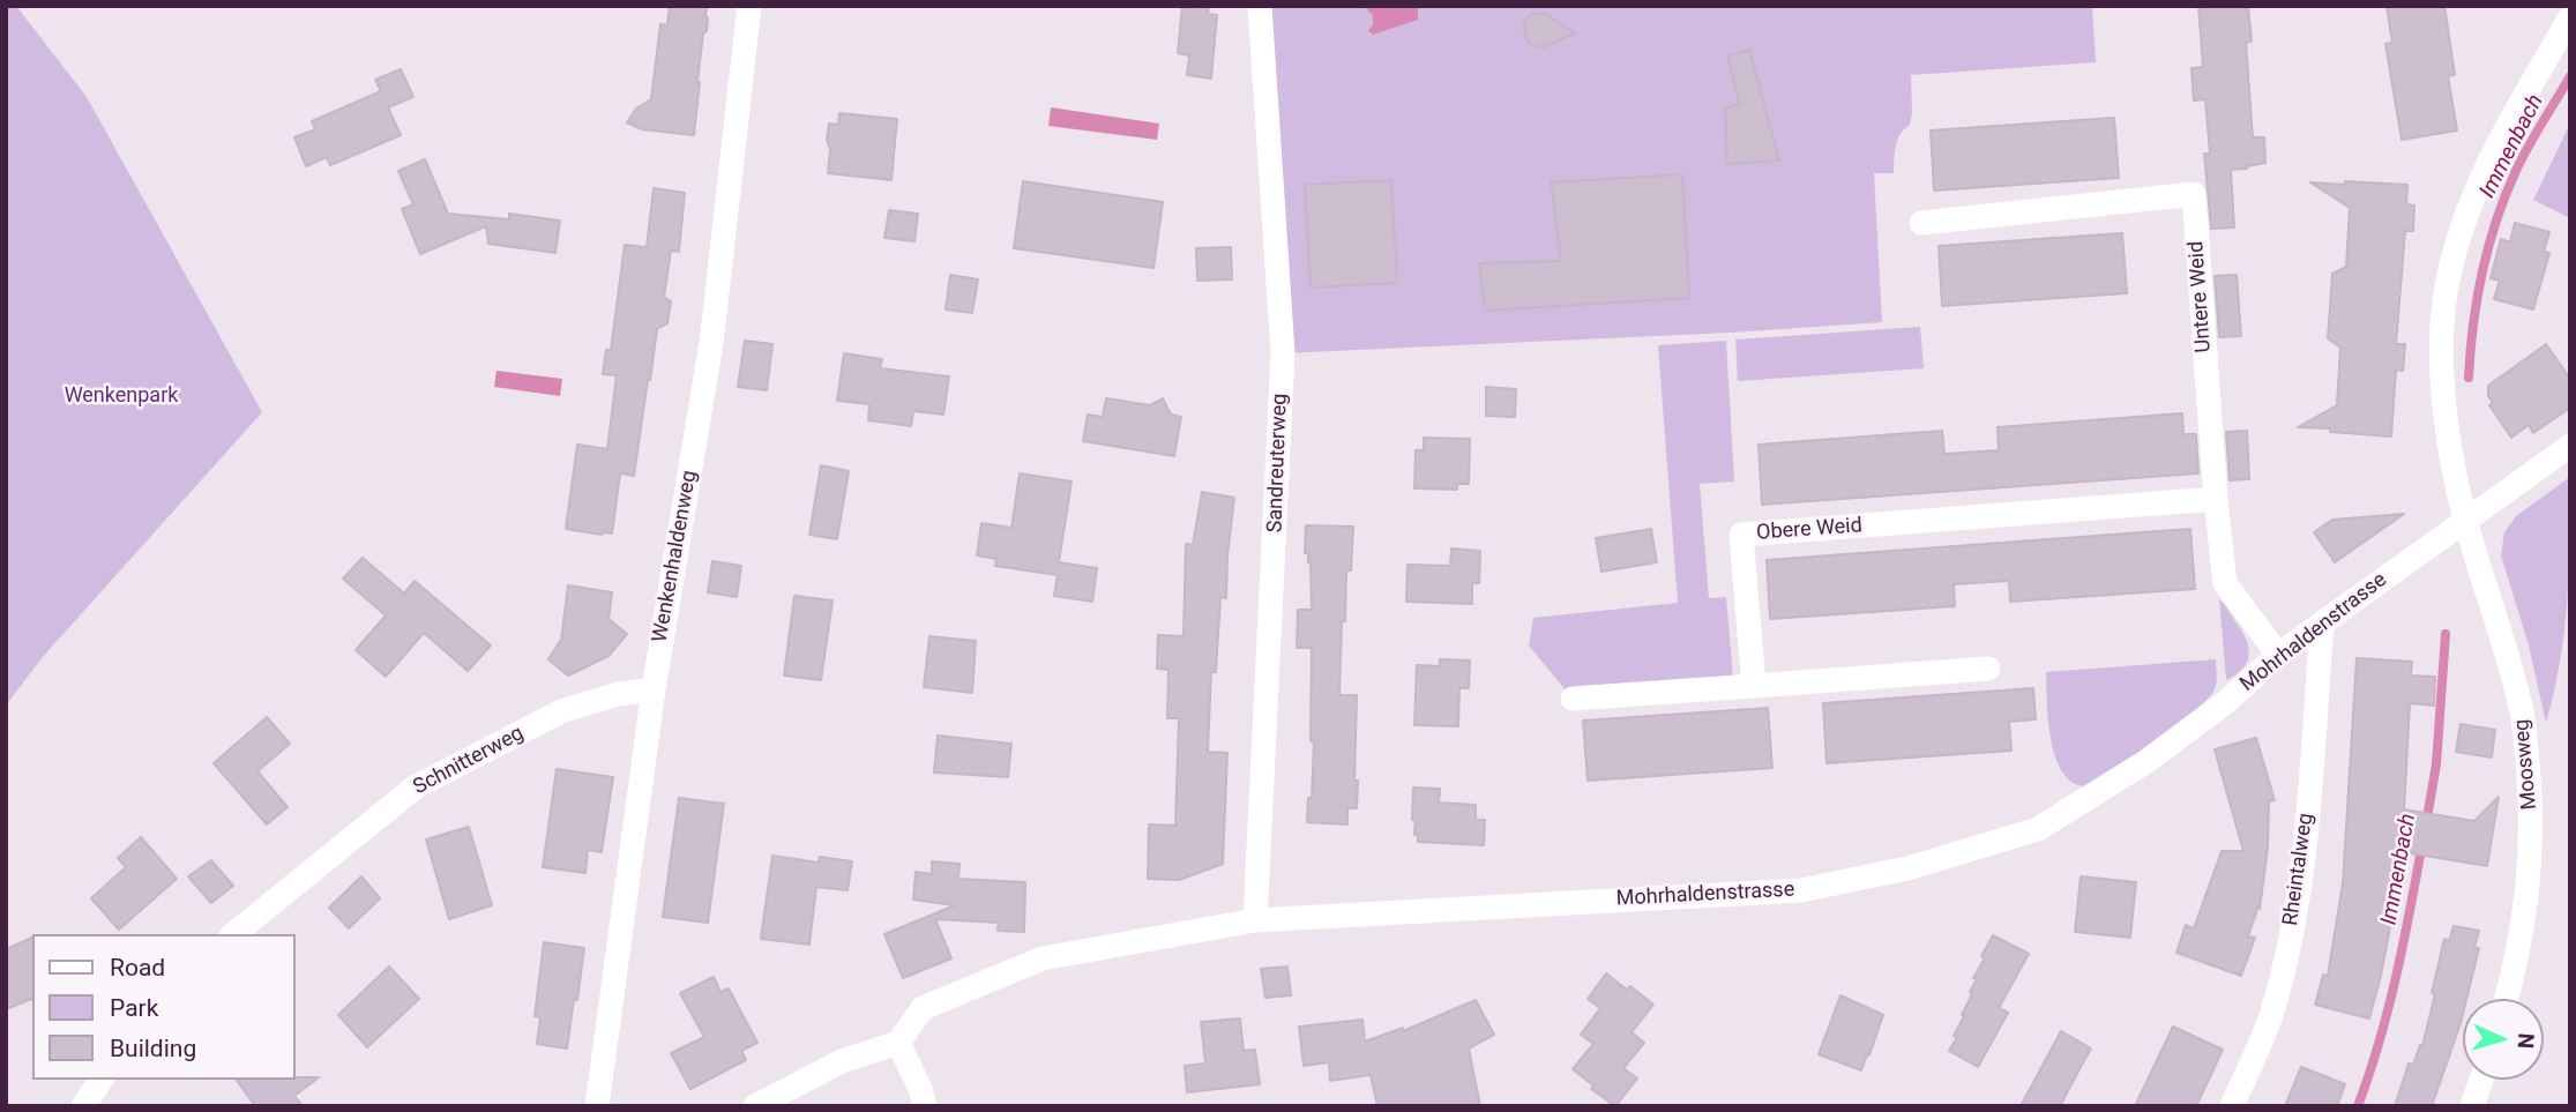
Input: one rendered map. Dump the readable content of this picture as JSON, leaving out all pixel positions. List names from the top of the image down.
{
  "streets": {
    "street": [
      "Untere Weid",
      "Sandreuterweg",
      "Obere Weid",
      "Wenkenhaldenweg",
      "Mohrhaldenstrasse",
      "Schnitterweg",
      "Moosweg",
      "Rheintalweg"
    ]
  },
  "crossings": [
    ["Untere Weid", "Obere Weid"],
    ["Untere Weid", "Mohrhaldenstrasse"],
    ["Sandreuterweg", "Mohrhaldenstrasse"],
    ["Wenkenhaldenweg", "Schnitterweg"],
    ["Mohrhaldenstrasse", "Moosweg"],
    ["Mohrhaldenstrasse", "Rheintalweg"]
  ],
  "water": ["Immenbach"],
  "parks": ["Wenkenpark"],
  "legend": ["Road", "Park", "Building"],
  "north": "right"
}
